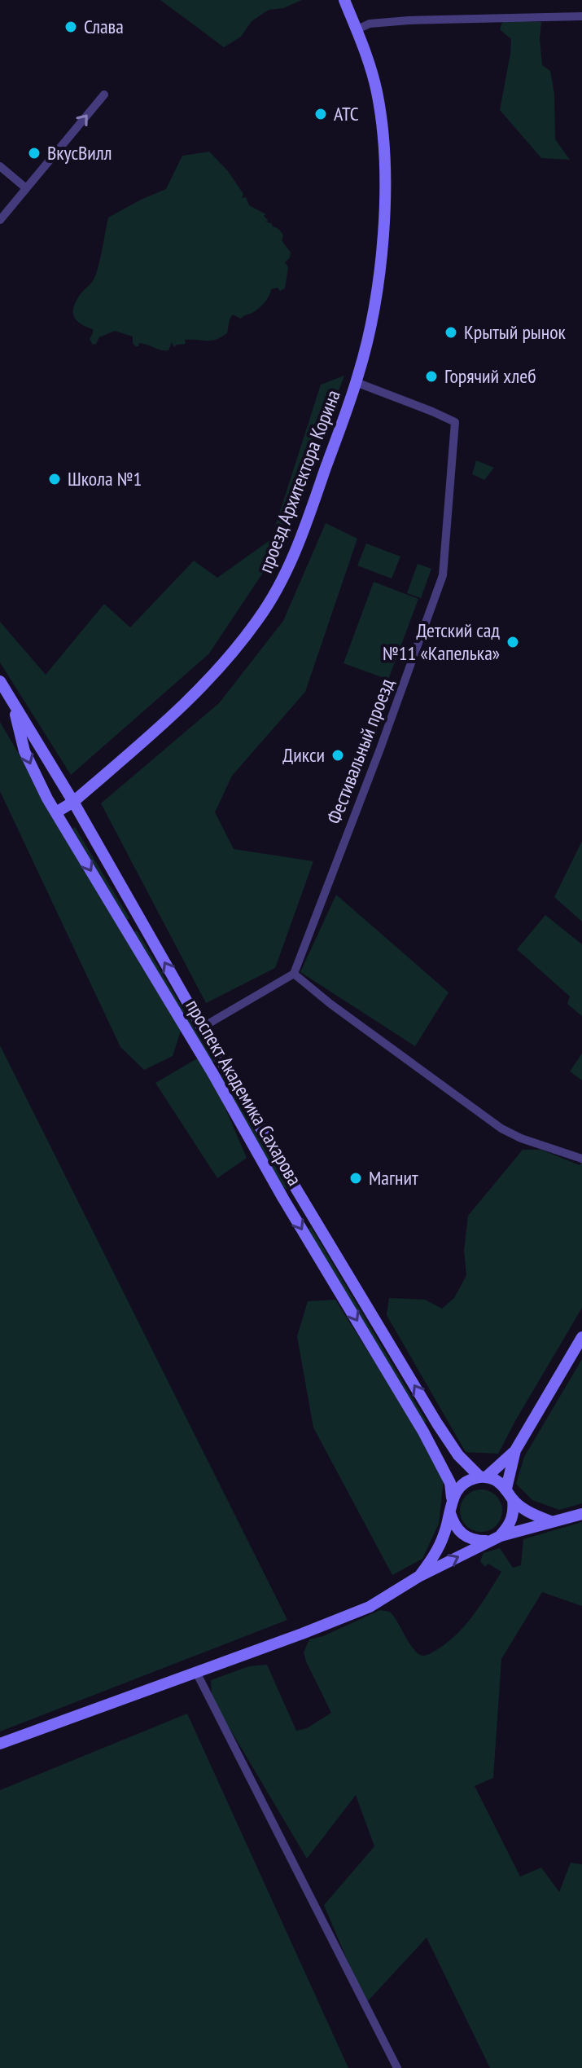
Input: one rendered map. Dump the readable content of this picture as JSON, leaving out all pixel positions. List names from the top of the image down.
{
  "streets": {
    "street": ["проезд Архитектора Корина", "Фестивальный проезд", "проспект Академика Сахарова"]
  },
  "crossings": [
    ["проезд Архитектора Корина", "Фестивальный проезд"],
    ["проезд Архитектора Корина", "проспект Академика Сахарова"]
  ],
  "places": [
    "Слава",
    "АТС",
    "ВкусВилл",
    "Крытый рынок",
    "Горячий хлеб",
    "Школа №1",
    "Детский сад №11 «Капелька»",
    "Дикси",
    "Магнит"
  ]
}
